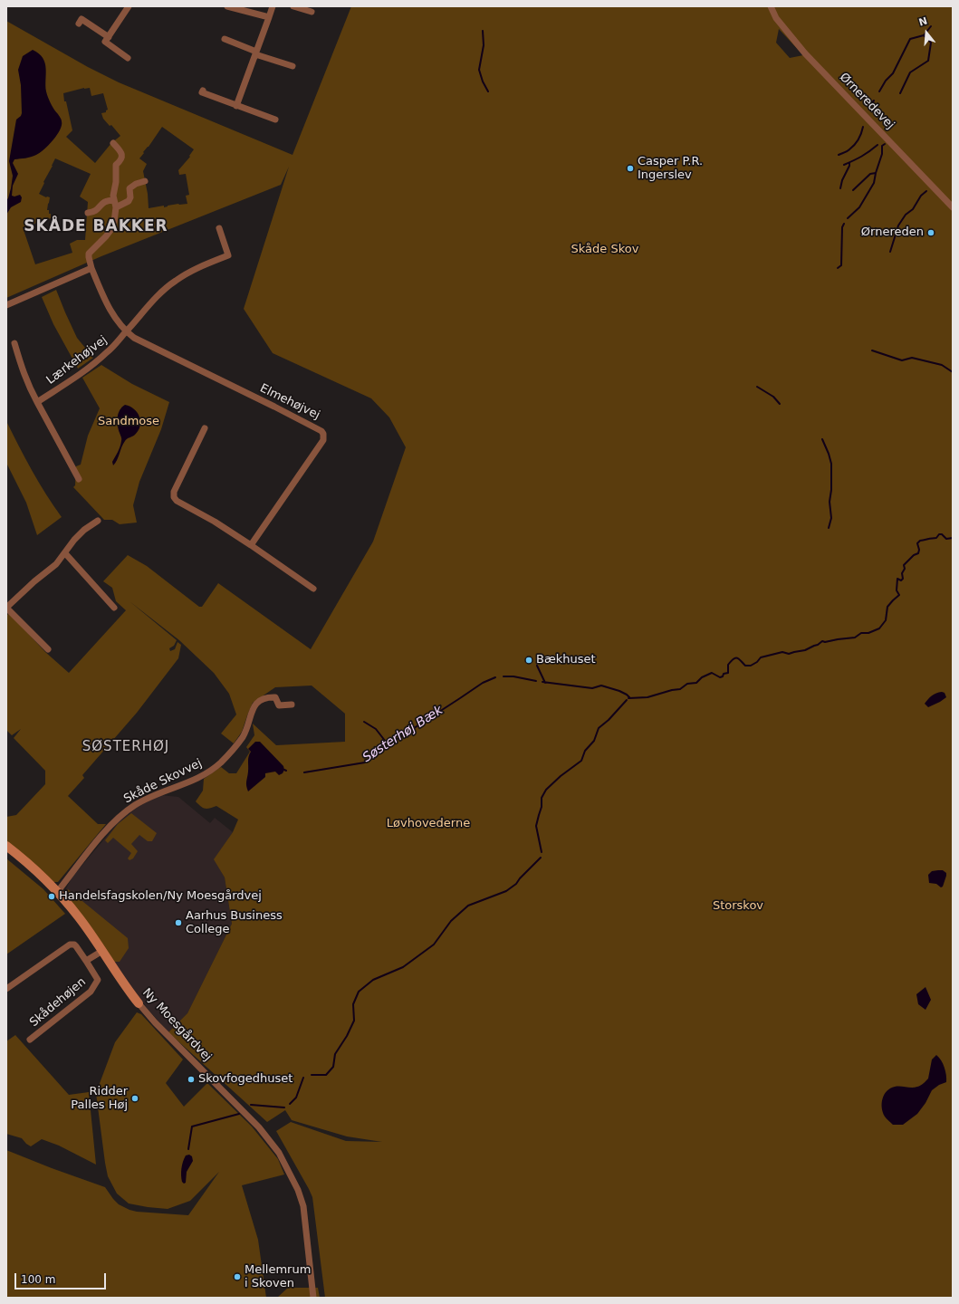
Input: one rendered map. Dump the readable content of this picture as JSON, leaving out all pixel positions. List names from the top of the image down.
{
  "streets": {
    "street": [
      "Ørneredevej",
      "Lærkehøjvej",
      "Elmehøjvej",
      "Skåde Skovvej",
      "Skådehøjen",
      "Ny Moesgårdvej"
    ]
  },
  "crossings": [
    ["Lærkehøjvej", "Elmehøjvej"],
    ["Skåde Skovvej", "Ny Moesgårdvej"],
    ["Skådehøjen", "Ny Moesgårdvej"]
  ],
  "districts": ["SKÅDE BAKKER", "SØSTERHØJ"],
  "water": ["Søsterhøj Bæk"],
  "parks": [
    "Skåde Skov",
    "Sandmose",
    "Løvhovederne",
    "Storskov"
  ],
  "places": [
    "Casper P.R. Ingerslev",
    "Ørnereden",
    "Bækhuset",
    "Handelsfagskolen/Ny Moesgårdvej",
    "Aarhus Business College",
    "Skovfogedhuset",
    "Ridder Palles Høj",
    "Mellemrum i Skoven"
  ],
  "scale_bar": "100 m",
  "north": "top"
}
